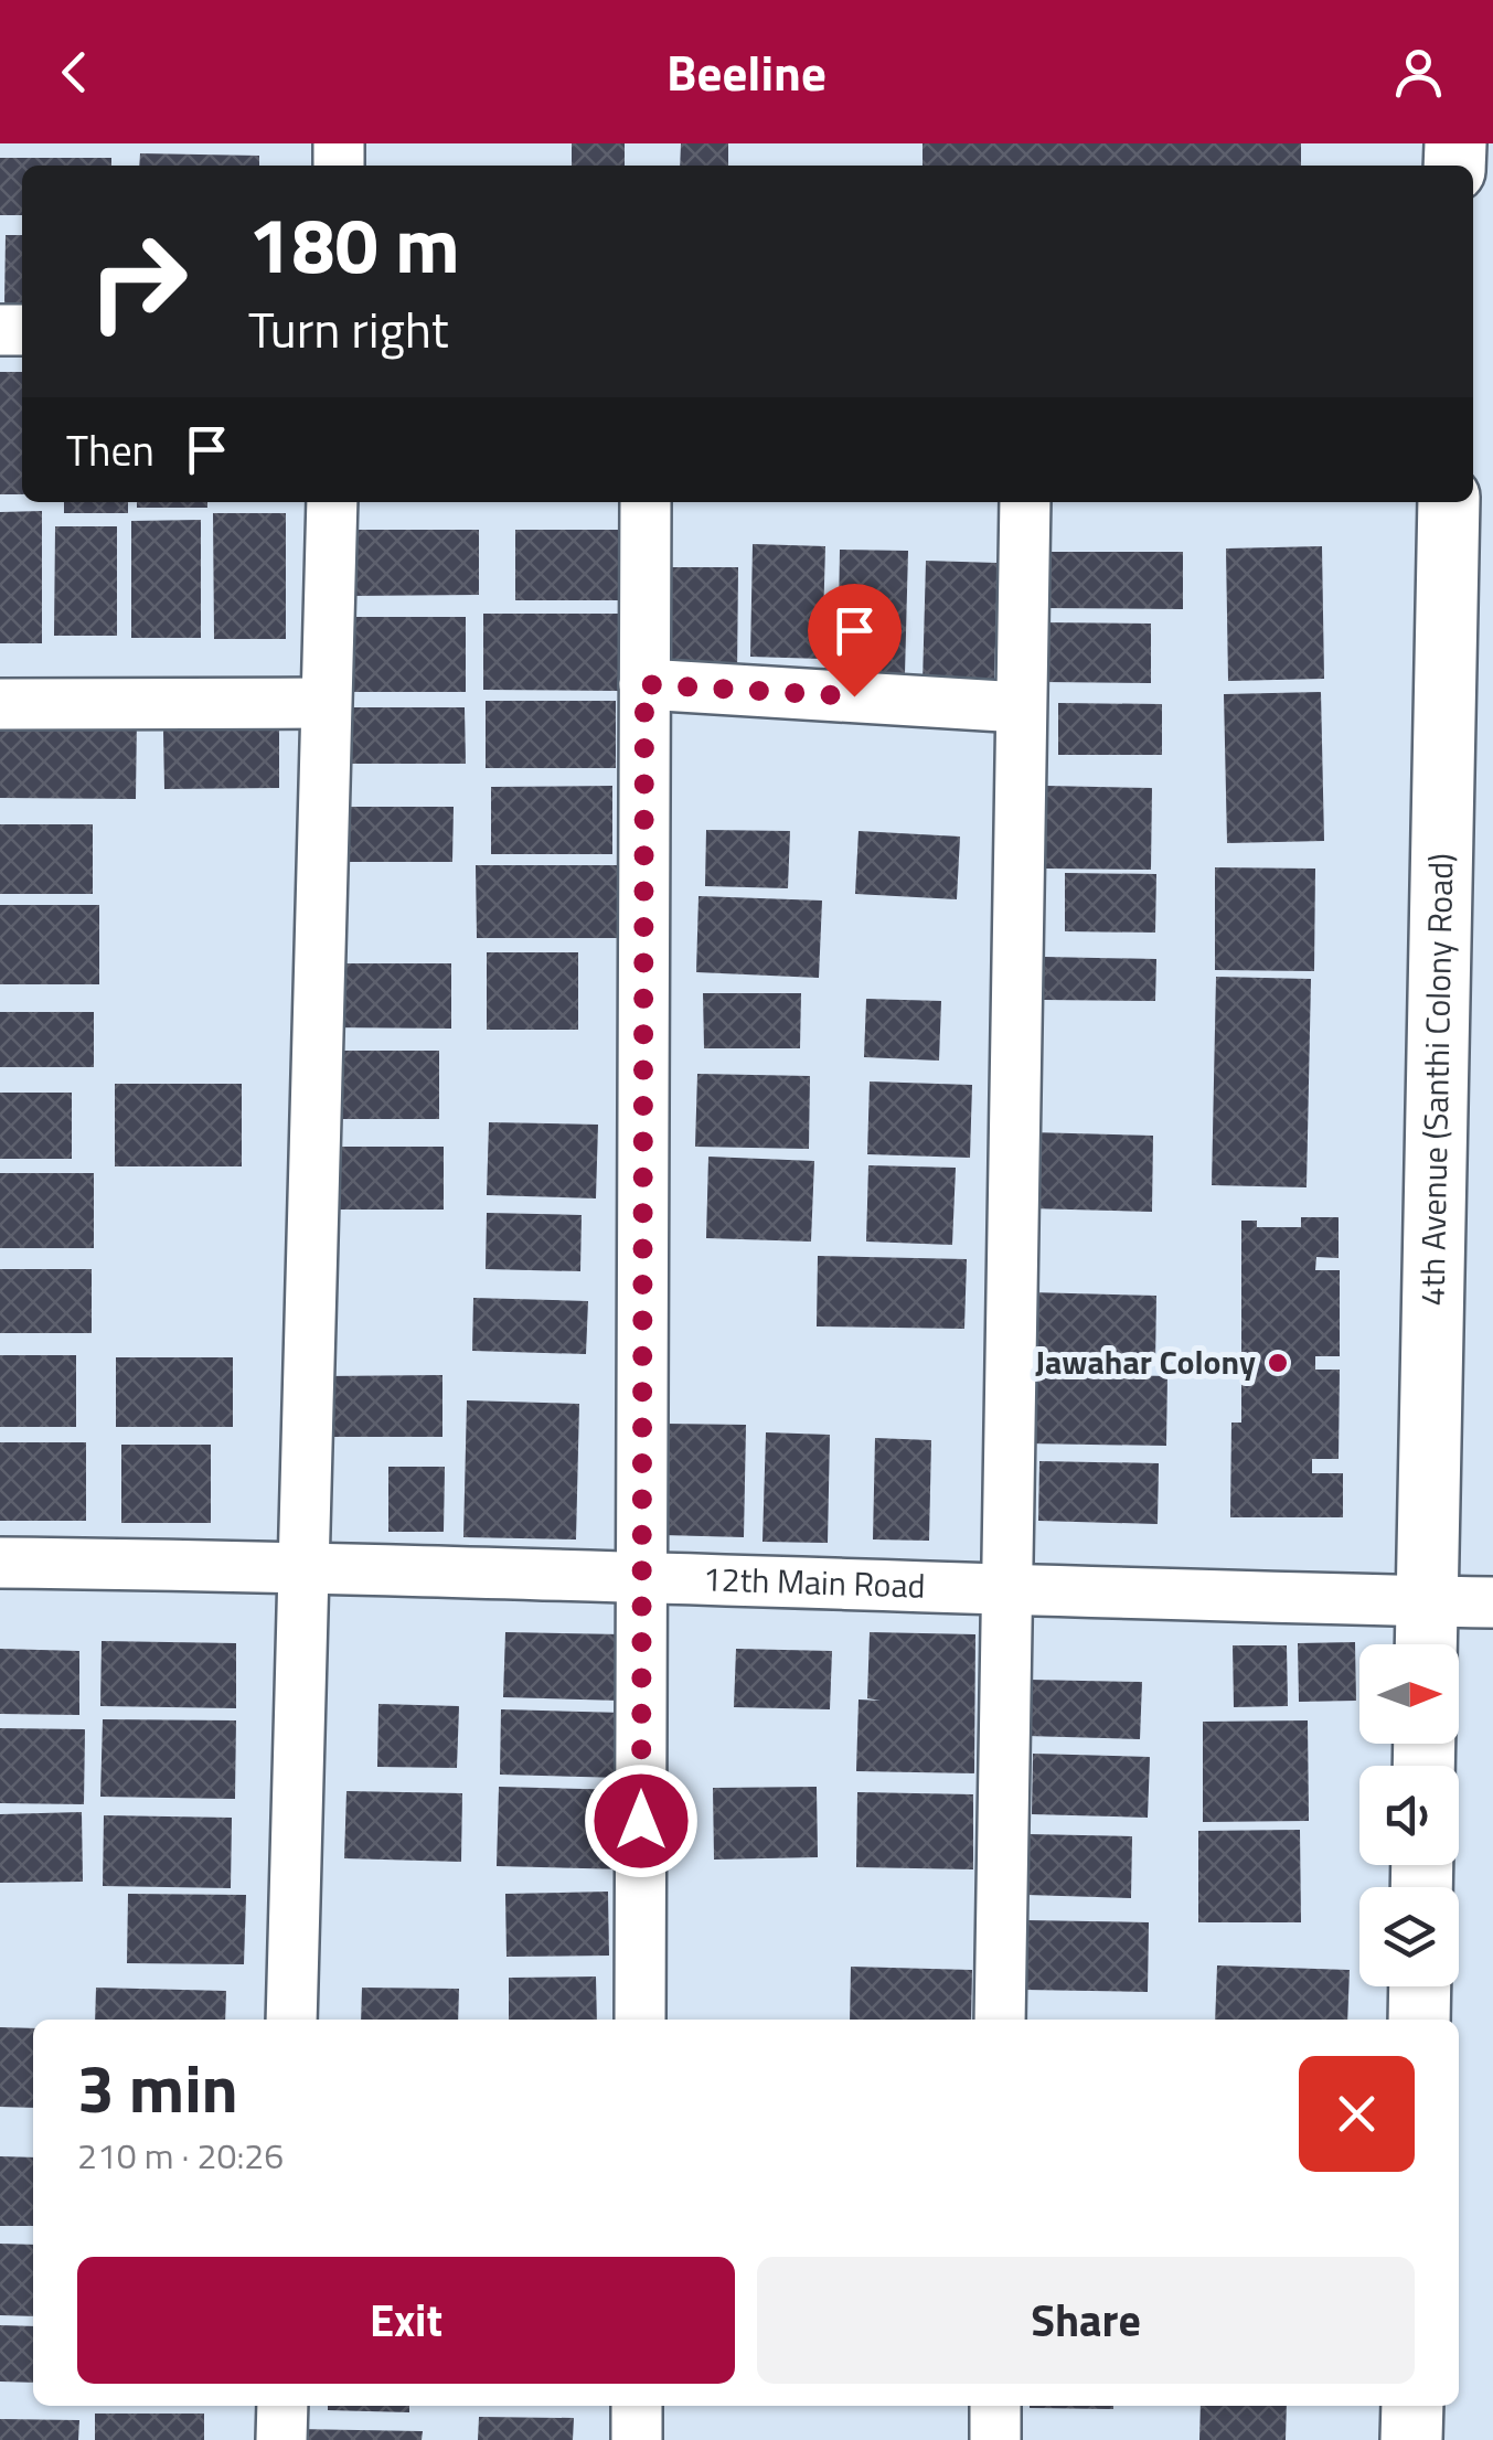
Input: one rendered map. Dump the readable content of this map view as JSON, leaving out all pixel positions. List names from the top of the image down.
{
  "streets": {
    "street": ["4th Avenue (Santhi Colony Road)", "12th Main Road"]
  },
  "crossings": [
    ["4th Avenue (Santhi Colony Road)", "12th Main Road"]
  ],
  "places": ["Jawahar Colony"],
  "north": "right",
  "page": {
    "header": "Beeline",
    "turn": ["180 m", "Turn right"],
    "then": "Then",
    "heading": ["3 min", "210 m · 20:26"],
    "buttons": ["Exit", "Share"]
  }
}
